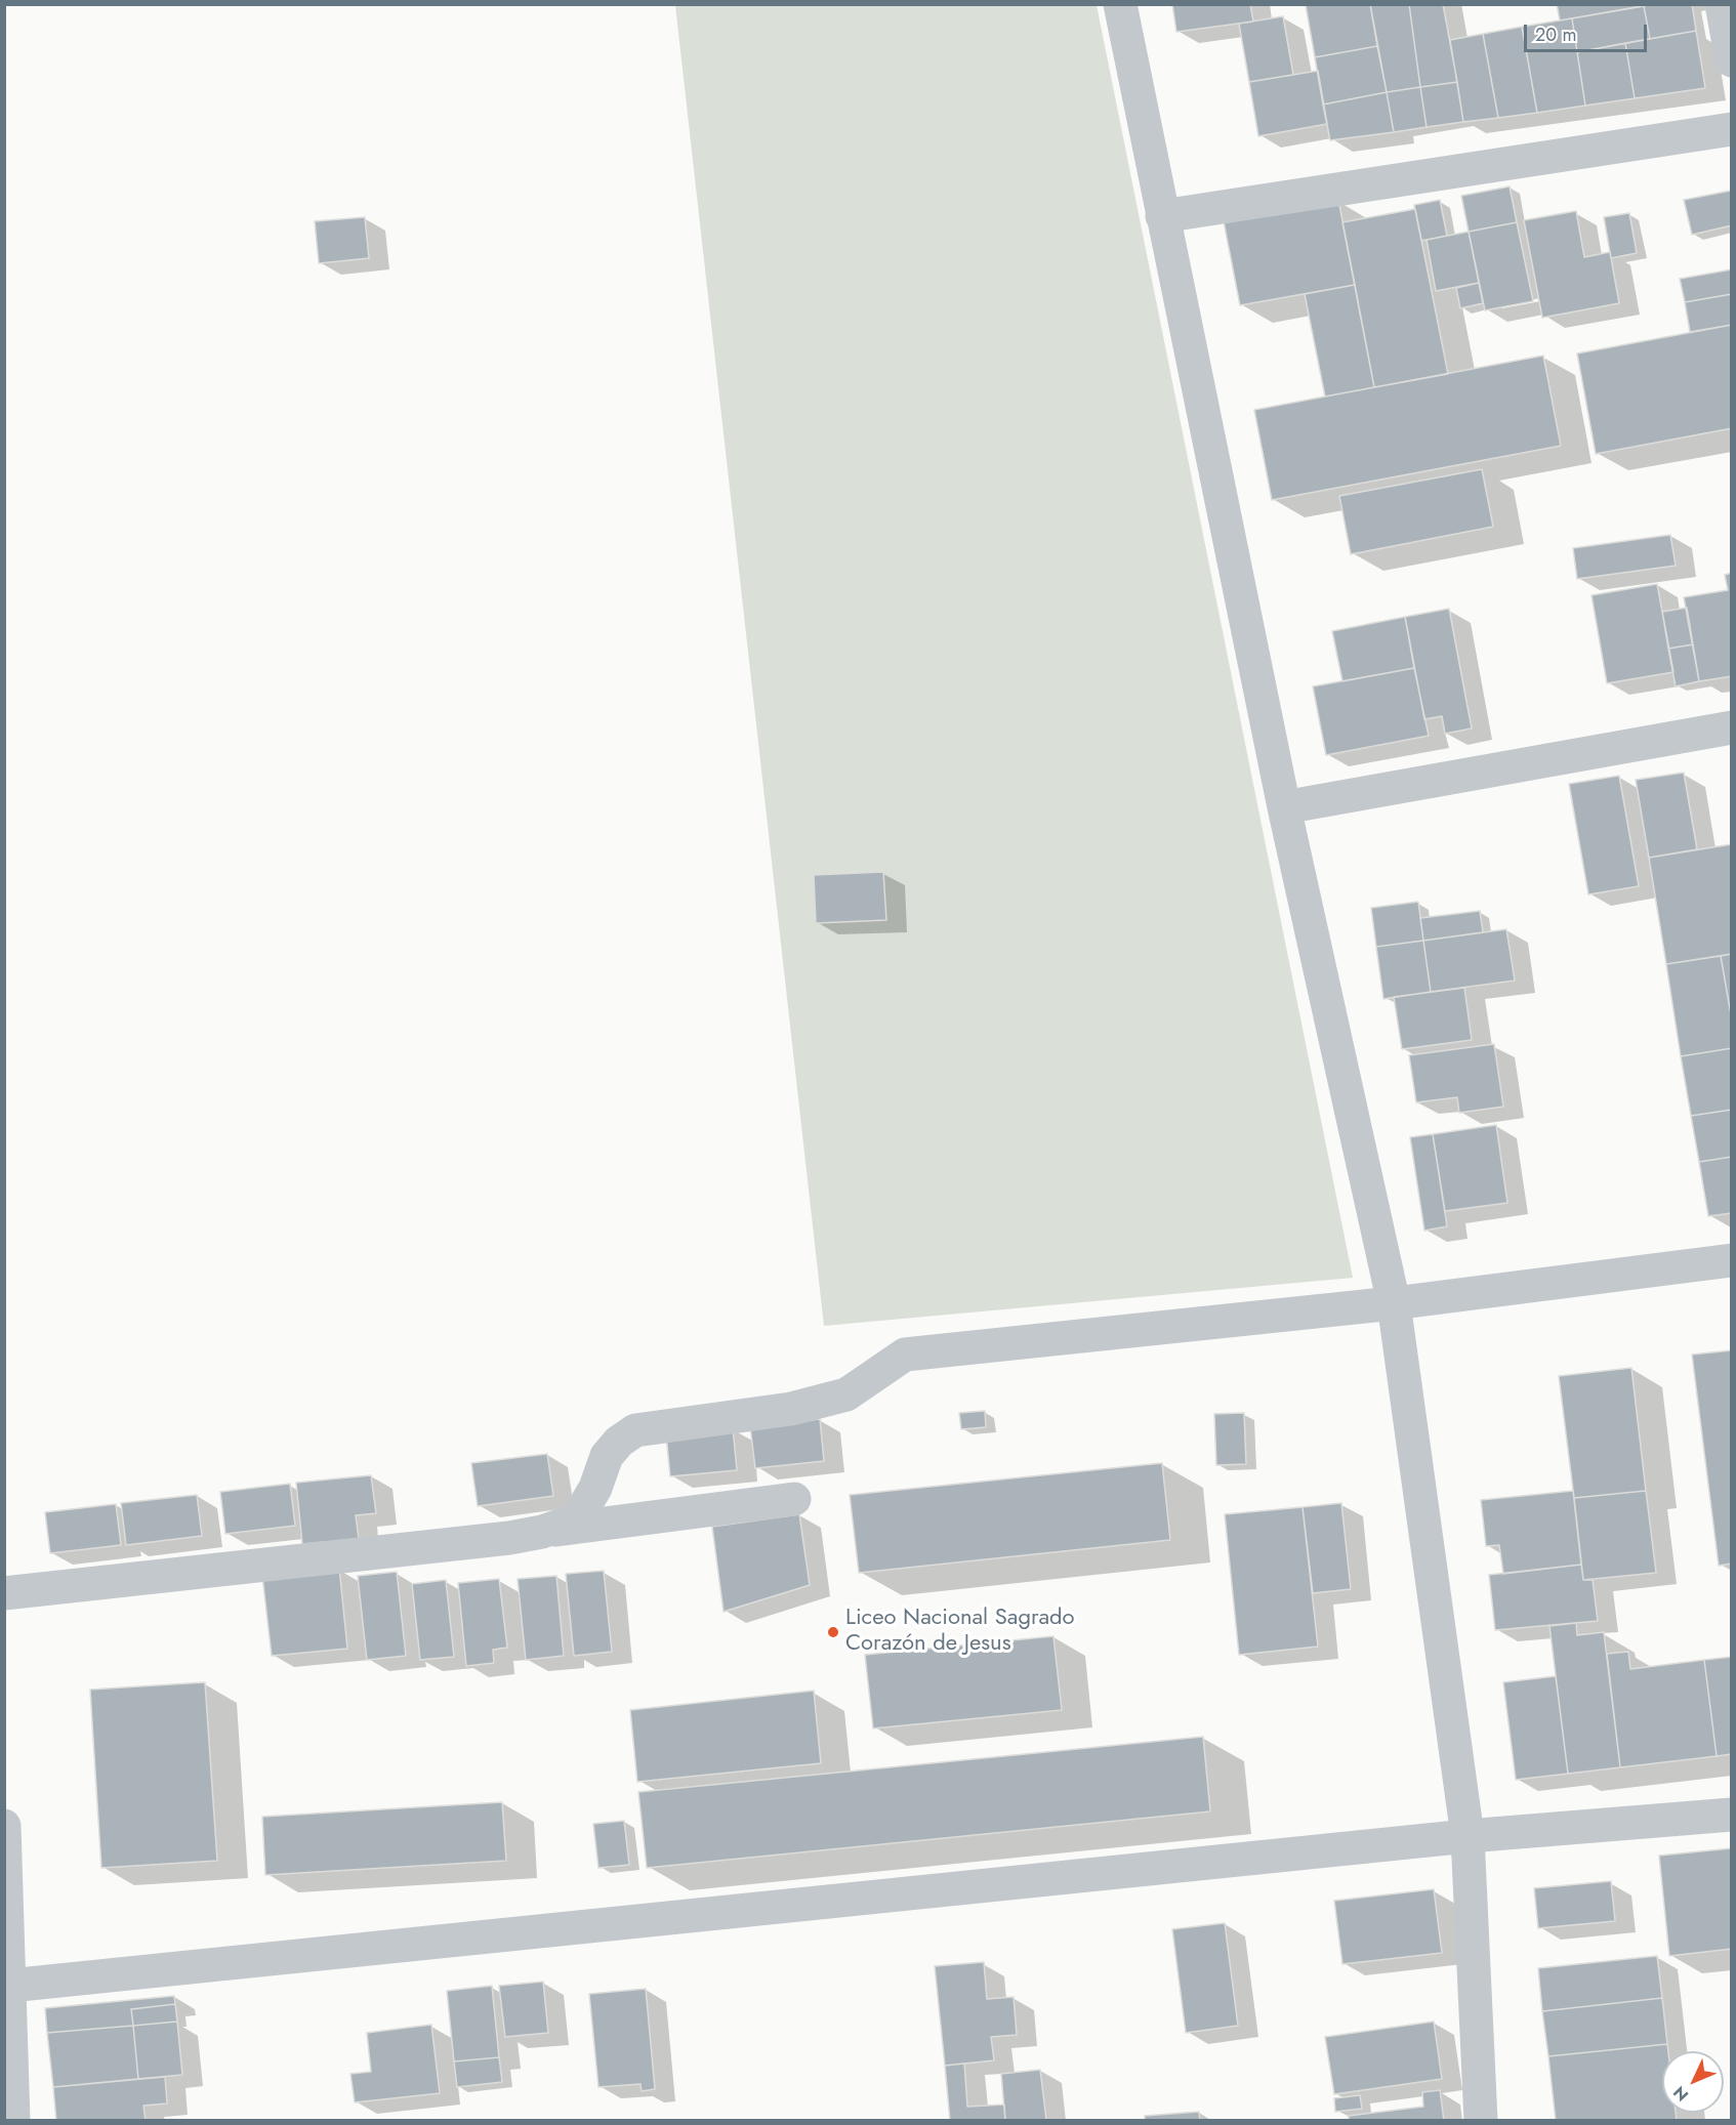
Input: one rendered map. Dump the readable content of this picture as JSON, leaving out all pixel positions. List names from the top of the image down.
{
  "places": ["Liceo Nacional Sagrado Corazón de Jesus"],
  "scale_bar": "20 m",
  "north": "bottom left"
}
